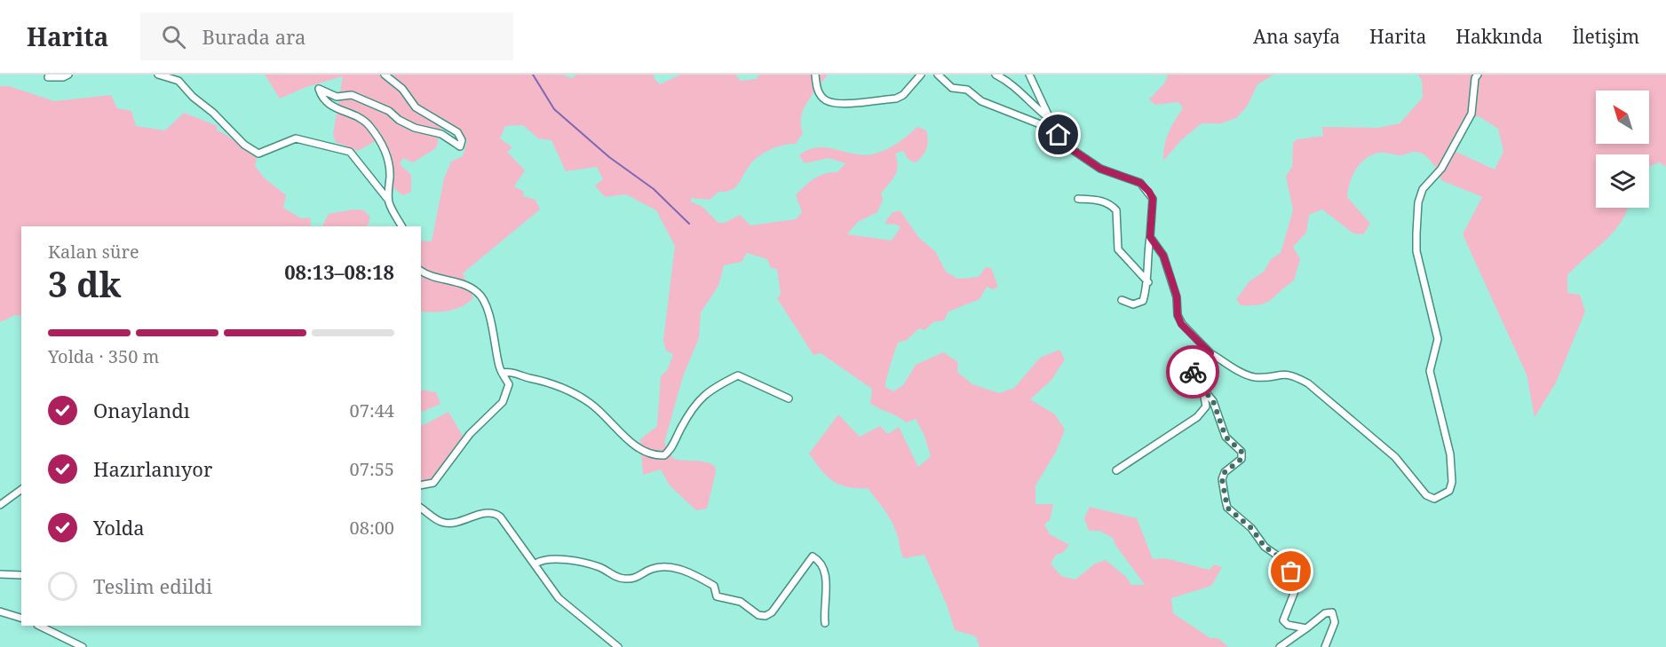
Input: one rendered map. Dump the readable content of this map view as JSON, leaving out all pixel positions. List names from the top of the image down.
{
  "north": "top left",
  "page": {
    "header": "Harita",
    "search": "Burada ara",
    "nav": [
      "Ana sayfa",
      "Harita",
      "Hakkında",
      "İletişim"
    ],
    "heading": ["3 dk", "Kalan süre", "08:13–08:18"],
    "bar": "Yolda · 350 m",
    "list": [
      ["Onaylandı", "07:44"],
      ["Hazırlanıyor", "07:55"],
      ["Yolda", "08:00"],
      "Teslim edildi"
    ]
  }
}
